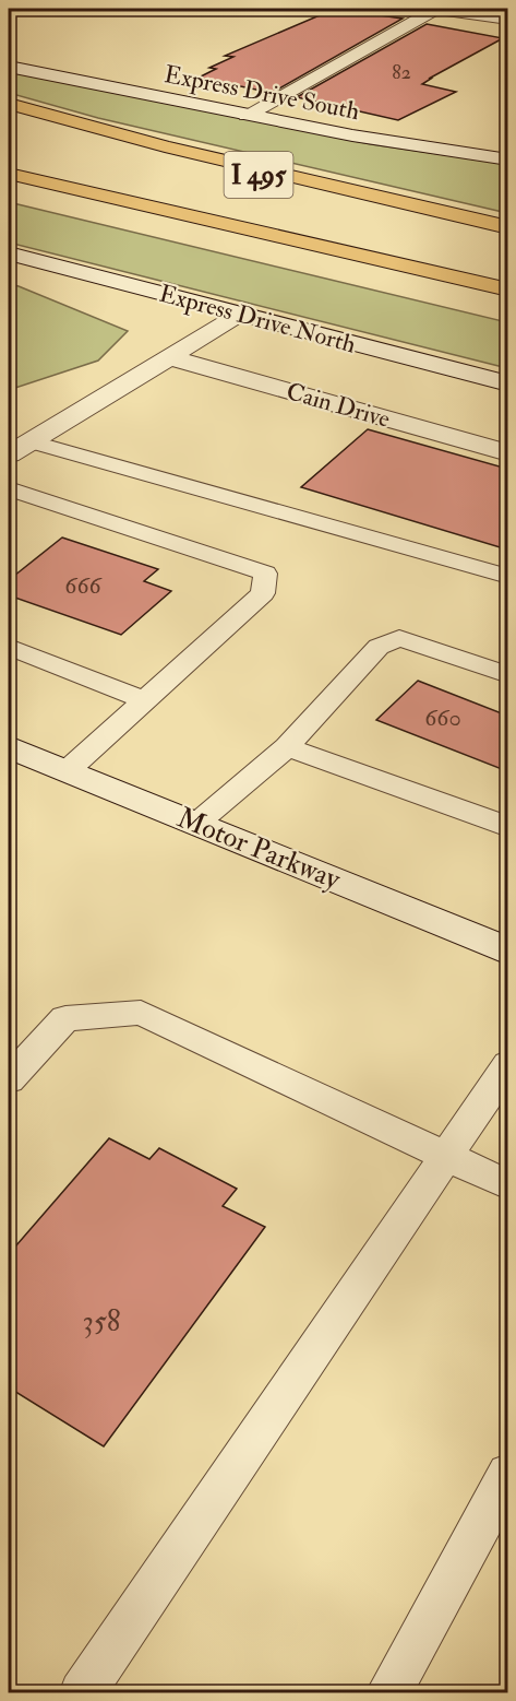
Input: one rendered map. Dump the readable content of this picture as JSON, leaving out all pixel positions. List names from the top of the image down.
{
  "streets": {
    "highway": ["I 495"],
    "main road": [
      "Express Drive South",
      "Express Drive North",
      "Cain Drive",
      "Motor Parkway"
    ]
  },
  "house_numbers": [
    "82",
    "666",
    "660",
    "358"
  ]
}
